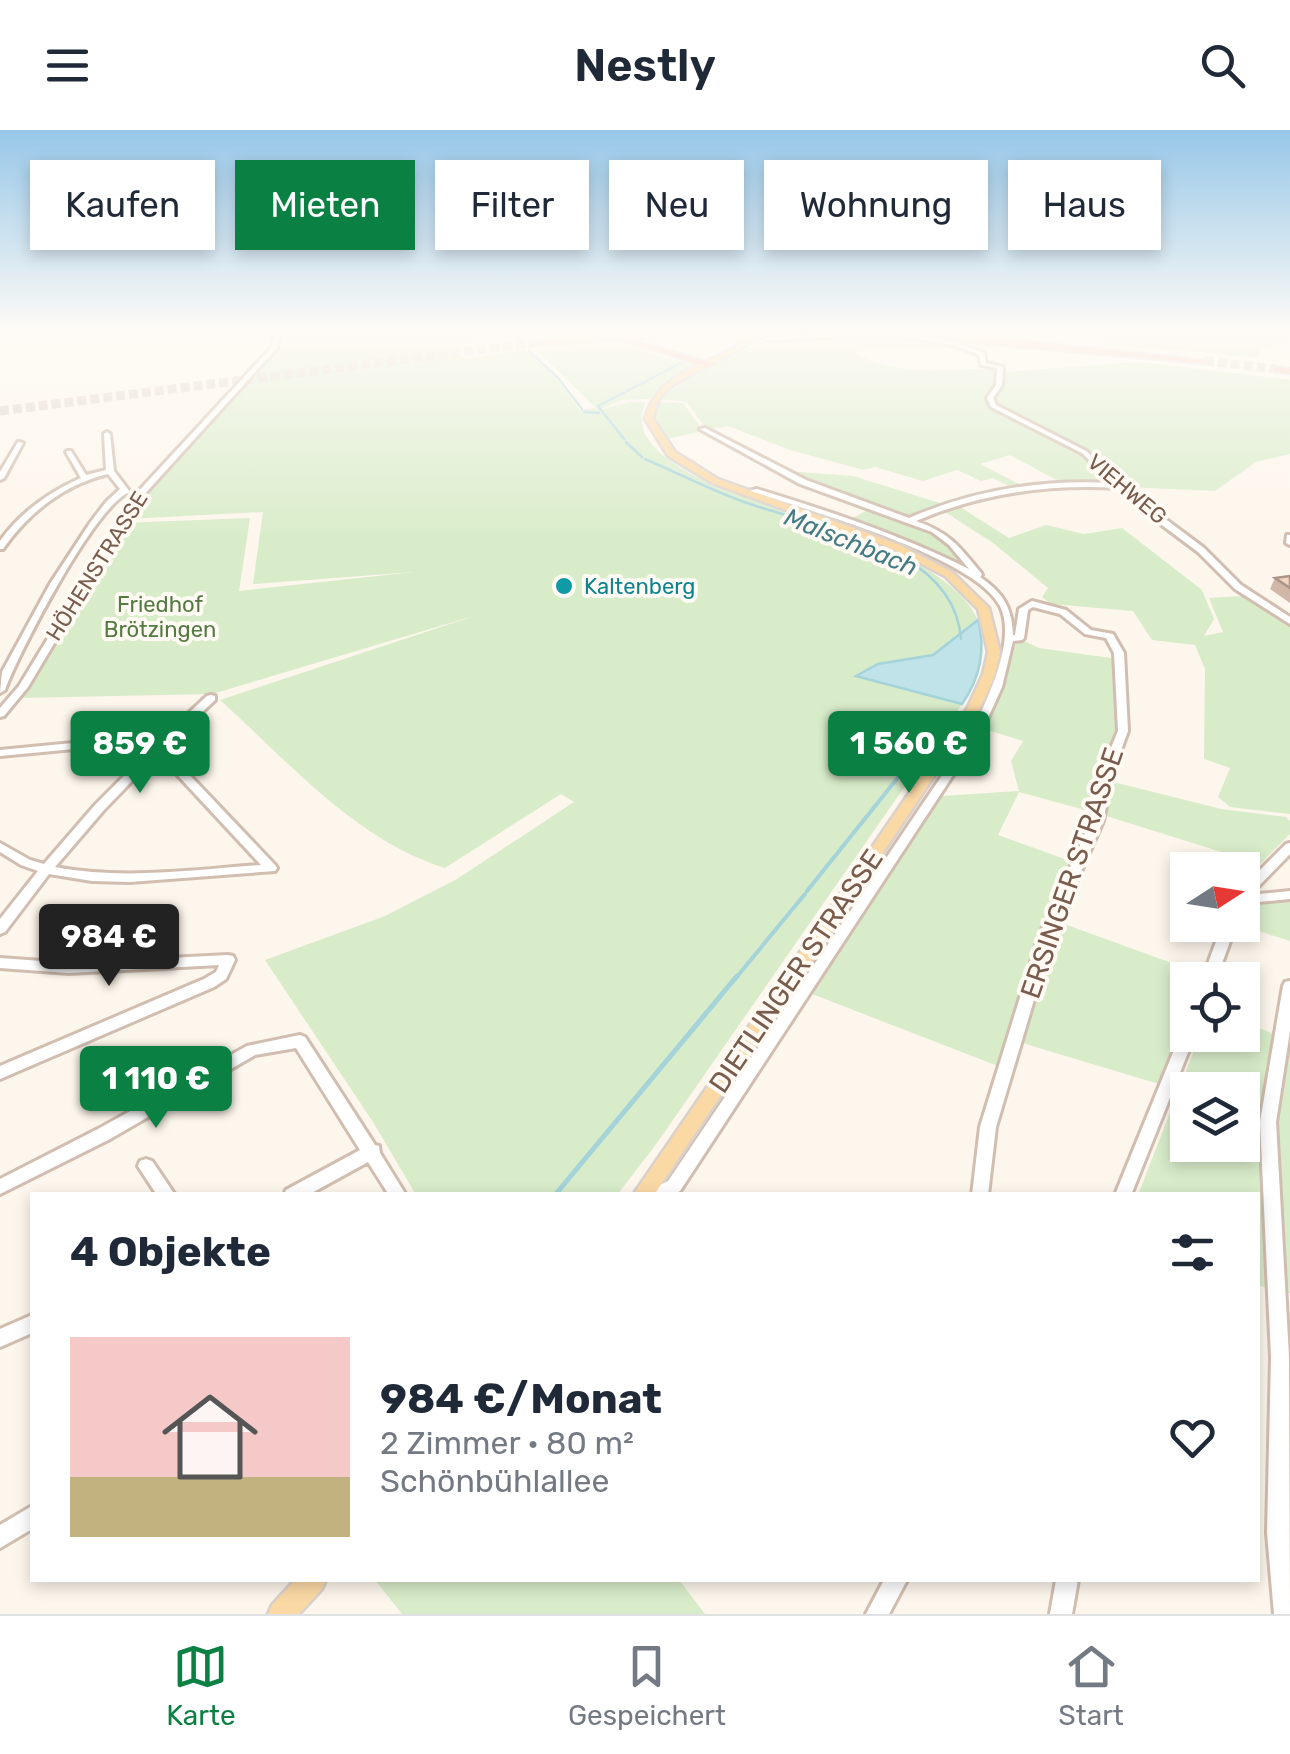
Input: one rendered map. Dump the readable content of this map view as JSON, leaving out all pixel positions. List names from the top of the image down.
{
  "streets": {
    "main road": ["DIETLINGER STRASSE"],
    "street": ["VIEHWEG", "HÖHENSTRASSE", "ERSINGER STRASSE"]
  },
  "crossings": [
    ["ERSINGER STRASSE", "DIETLINGER STRASSE"]
  ],
  "water": ["Malschbach"],
  "parks": ["Friedhof Brötzingen"],
  "places": ["Kaltenberg"],
  "north": "right",
  "page": {
    "header": "Nestly",
    "chip": [
      "Kaufen",
      "Mieten",
      "Filter",
      "Neu",
      "Wohnung",
      "Haus"
    ],
    "price": [
      "859 €",
      "1 560 €",
      "984 €",
      "1 110 €"
    ],
    "heading": "4 Objekte",
    "list": [
      {
        "name": "984 €/Monat",
        "note": "2 Zimmer · 80 m² · Schönbühlallee"
      }
    ],
    "tabs": ["Karte", "Gespeichert", "Start"]
  }
}
